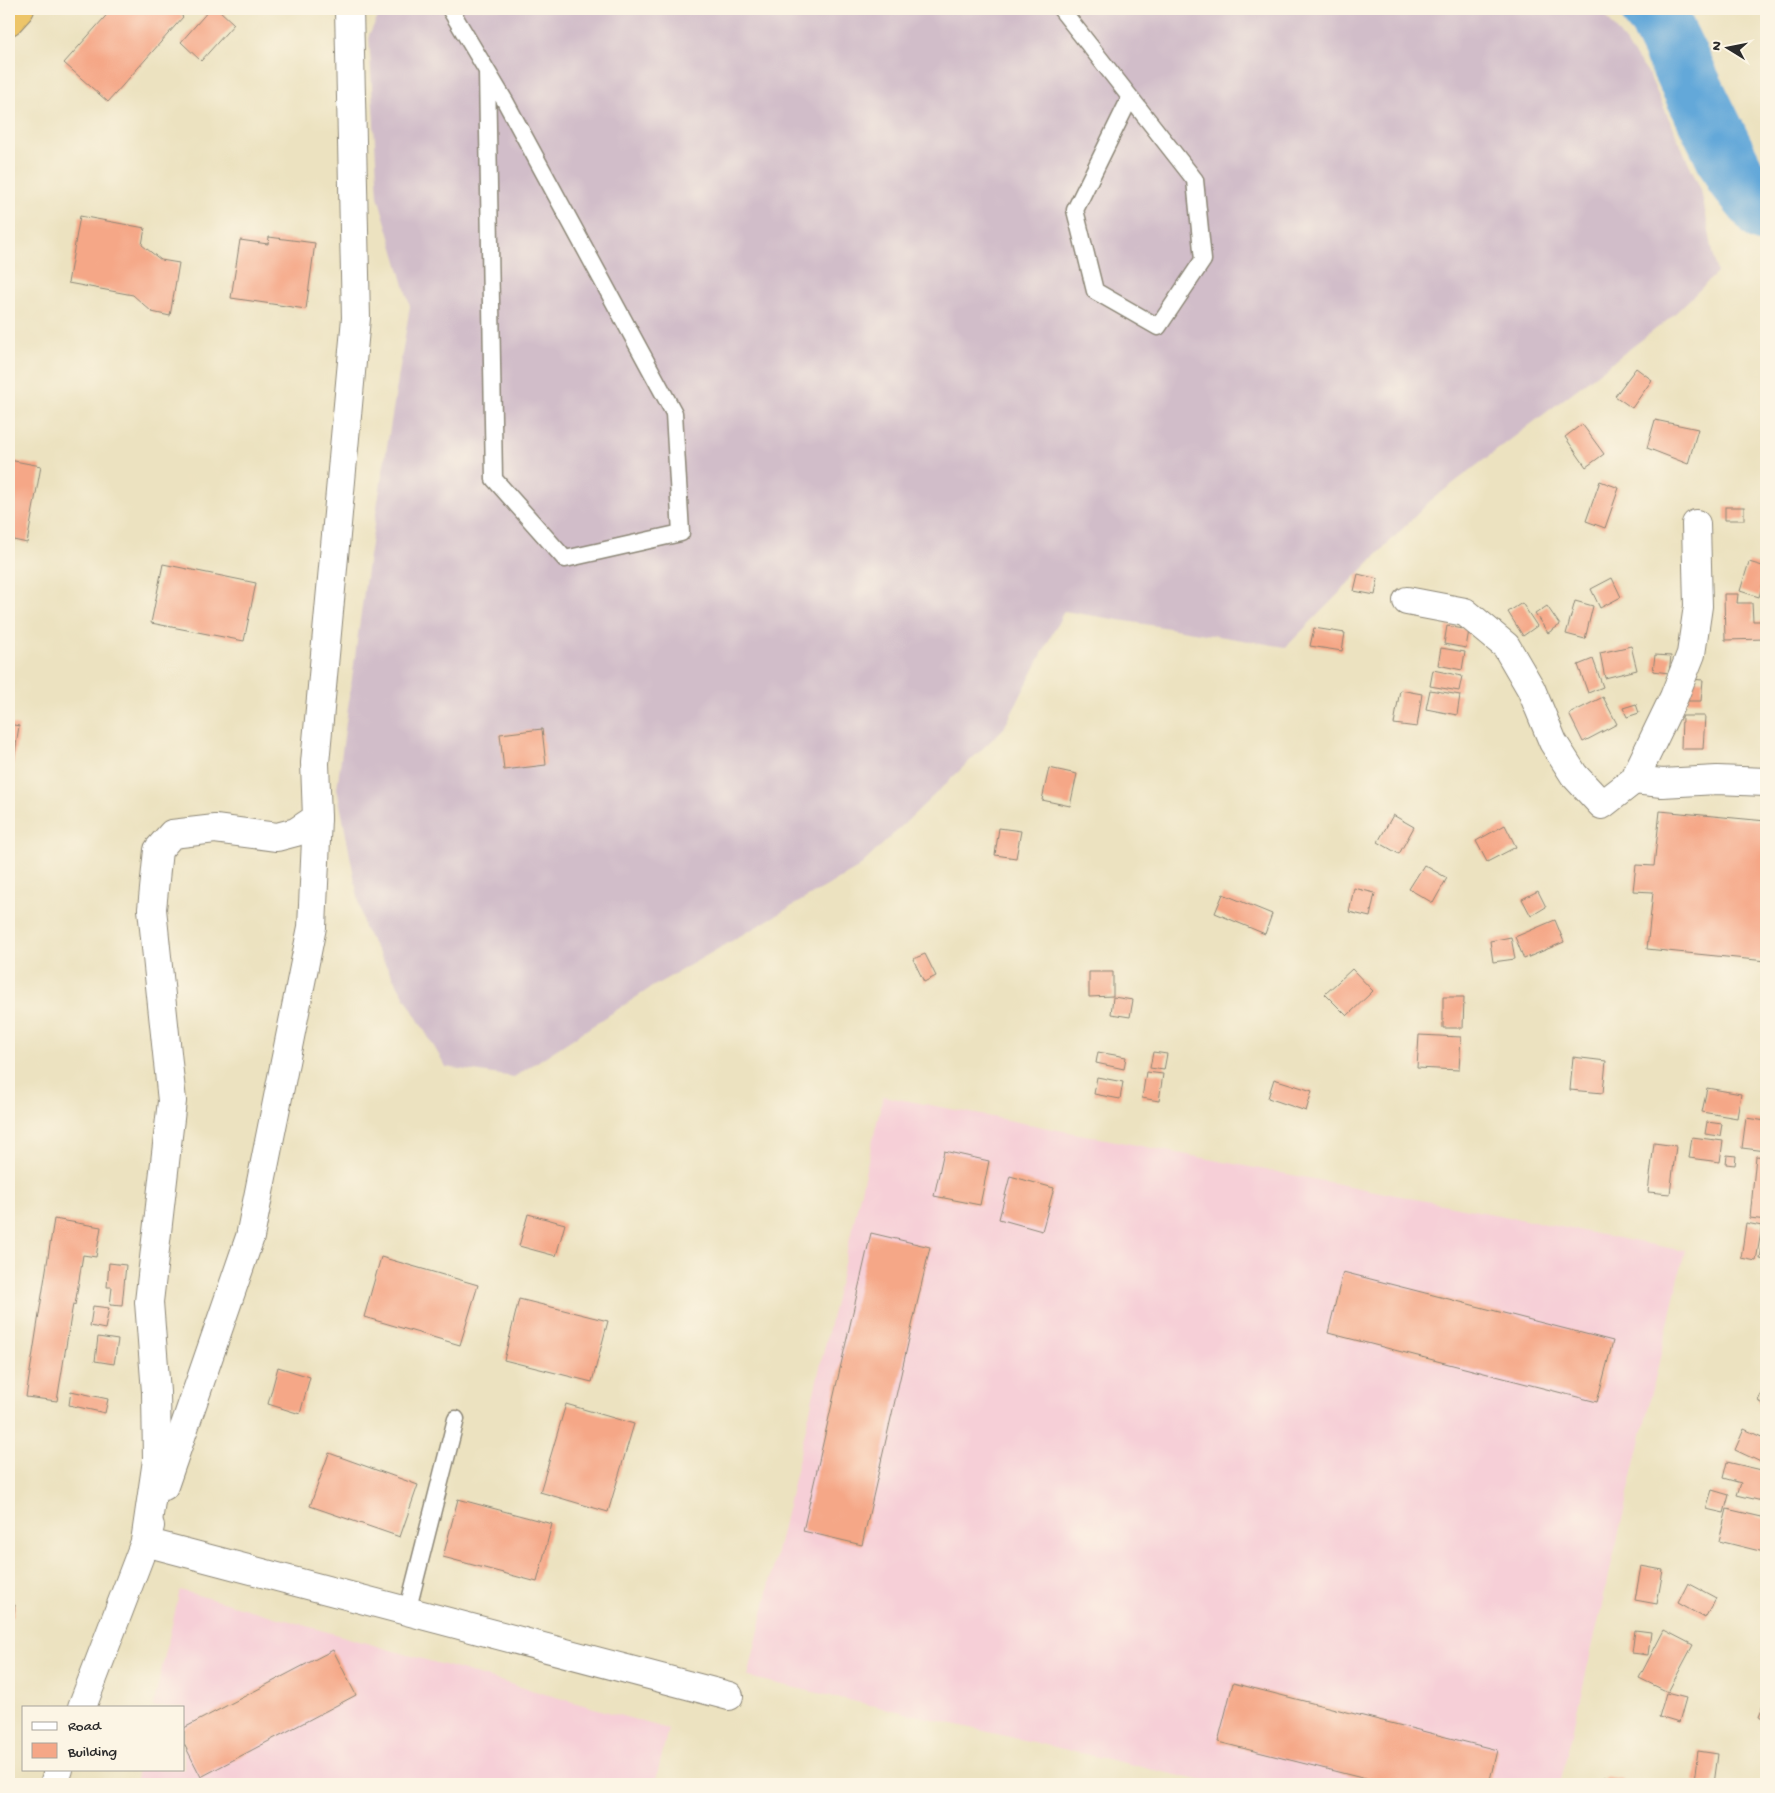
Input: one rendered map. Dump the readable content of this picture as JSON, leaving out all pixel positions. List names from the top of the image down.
{
  "legend": ["Road", "Building"],
  "north": "left"
}
